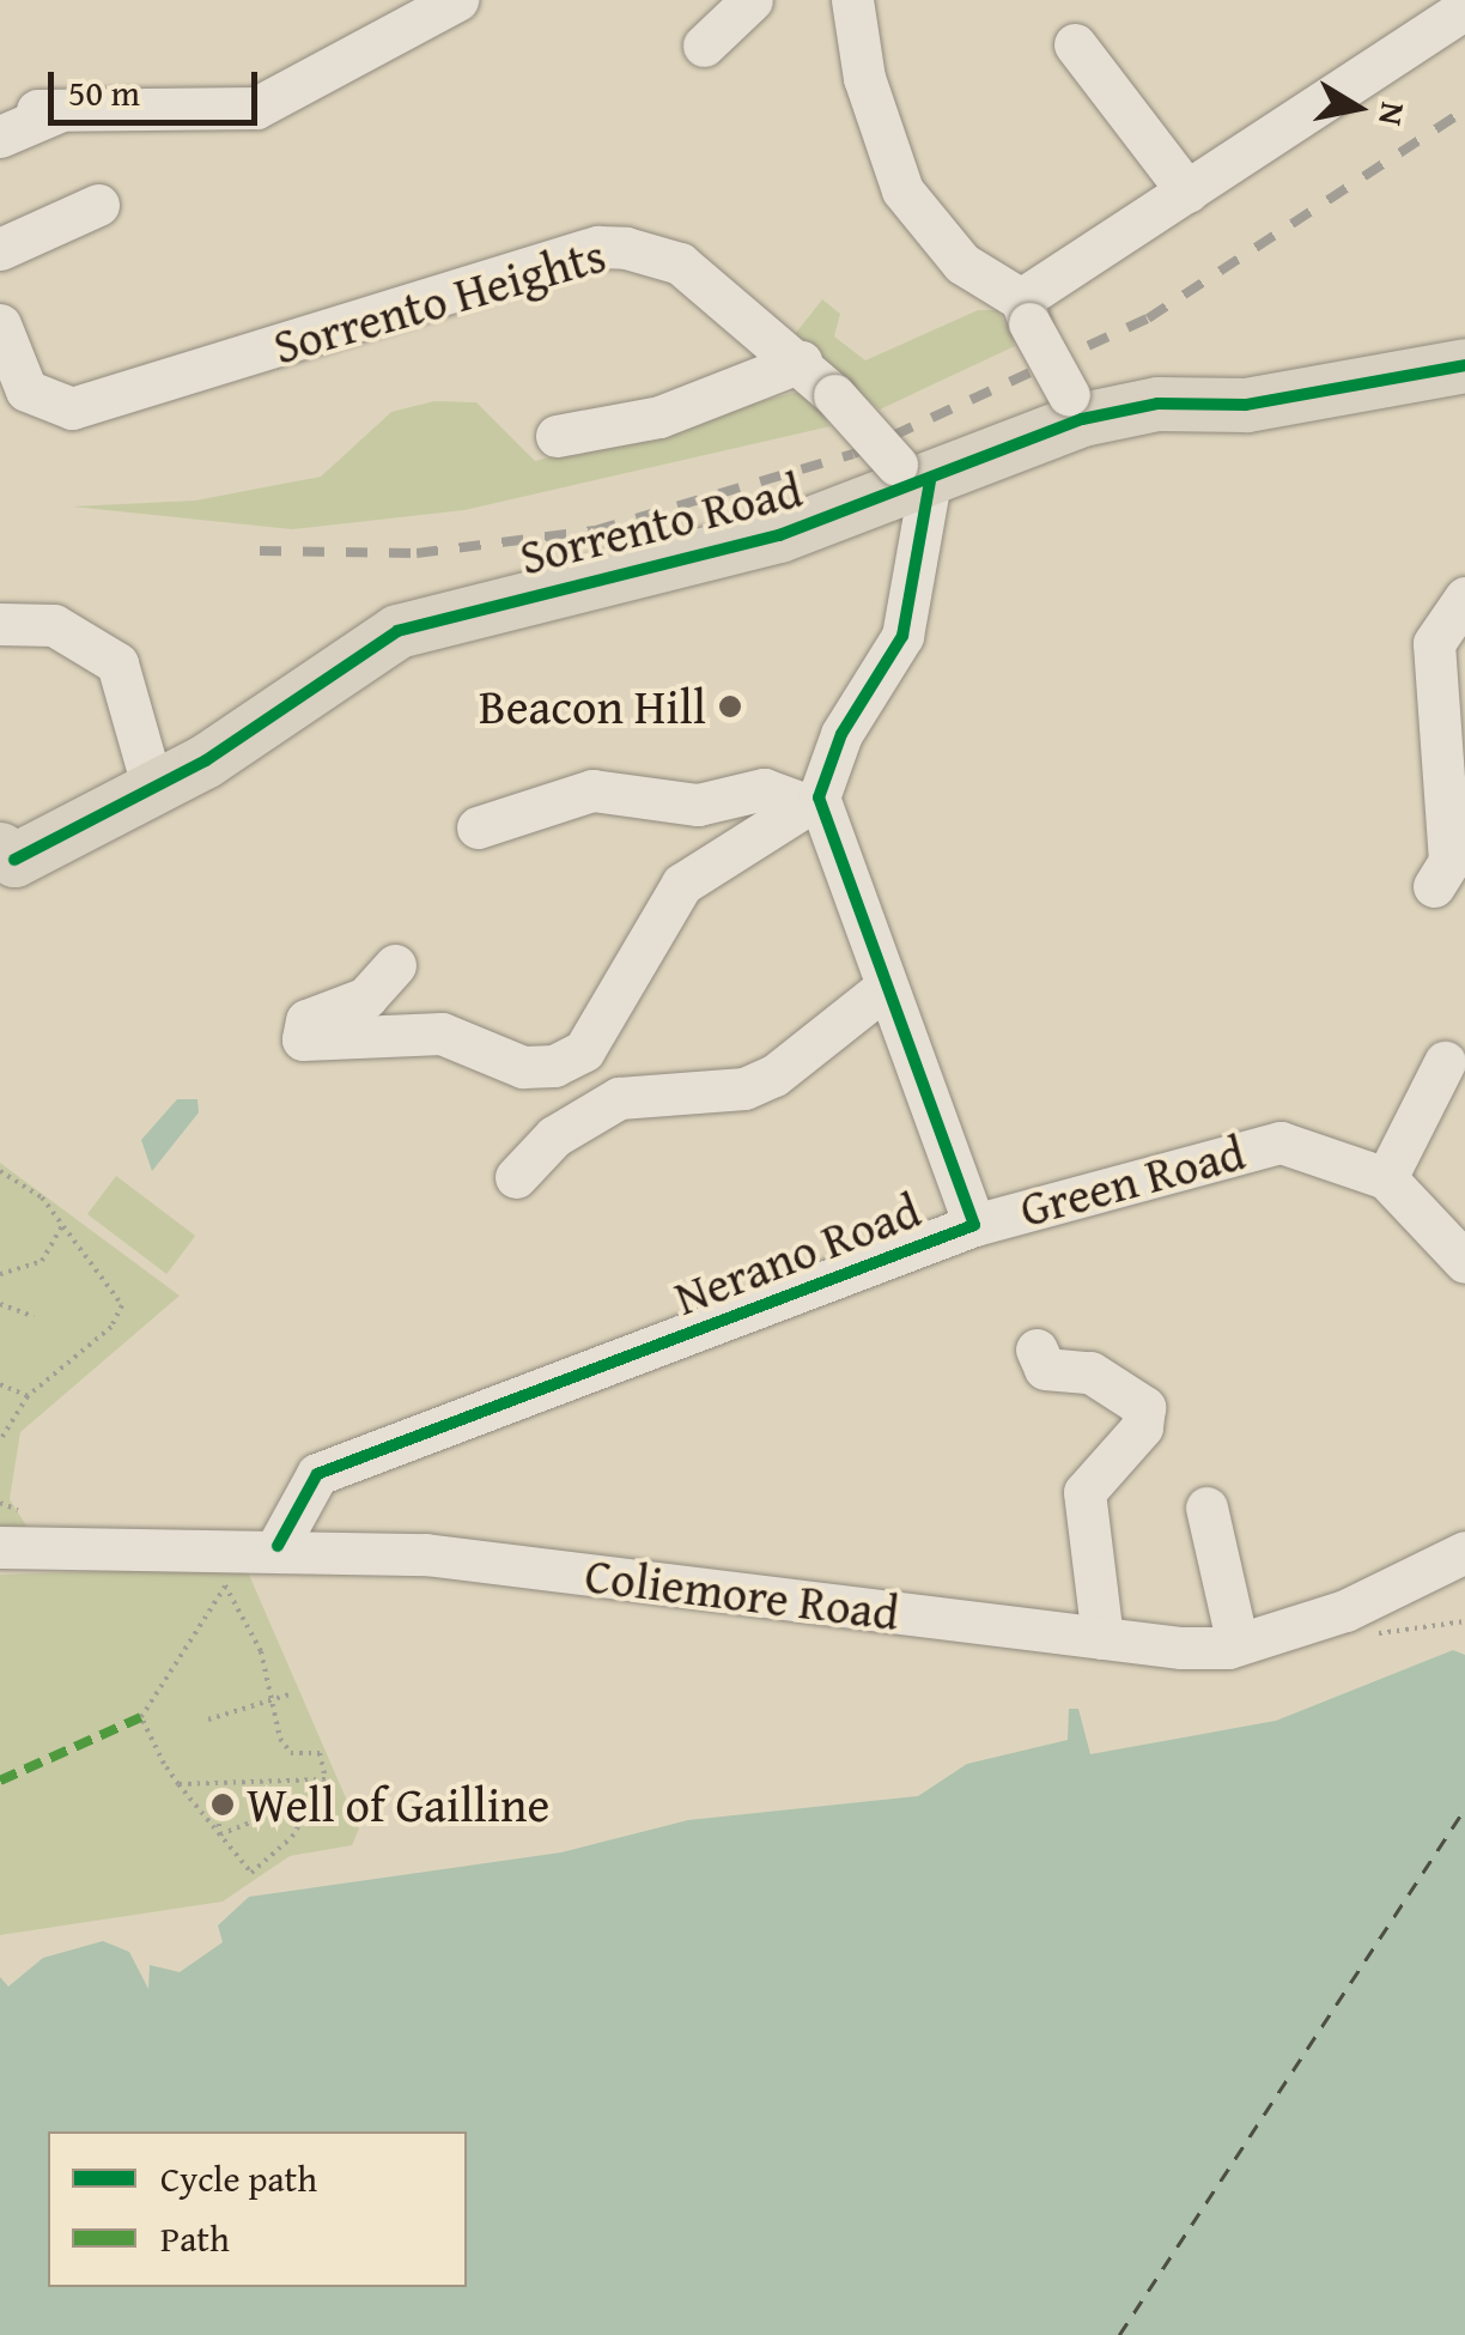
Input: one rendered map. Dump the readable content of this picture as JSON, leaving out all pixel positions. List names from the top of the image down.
{
  "streets": {
    "main road": ["Sorrento Road"],
    "street": [
      "Sorrento Heights",
      "Green Road",
      "Nerano Road",
      "Coliemore Road"
    ]
  },
  "crossings": [
    ["Sorrento Heights", "Sorrento Road"],
    ["Green Road", "Nerano Road"],
    ["Nerano Road", "Coliemore Road"]
  ],
  "places": ["Beacon Hill", "Well of Gailline"],
  "legend": ["Cycle path", "Path"],
  "scale_bar": "50 m",
  "north": "right"
}
